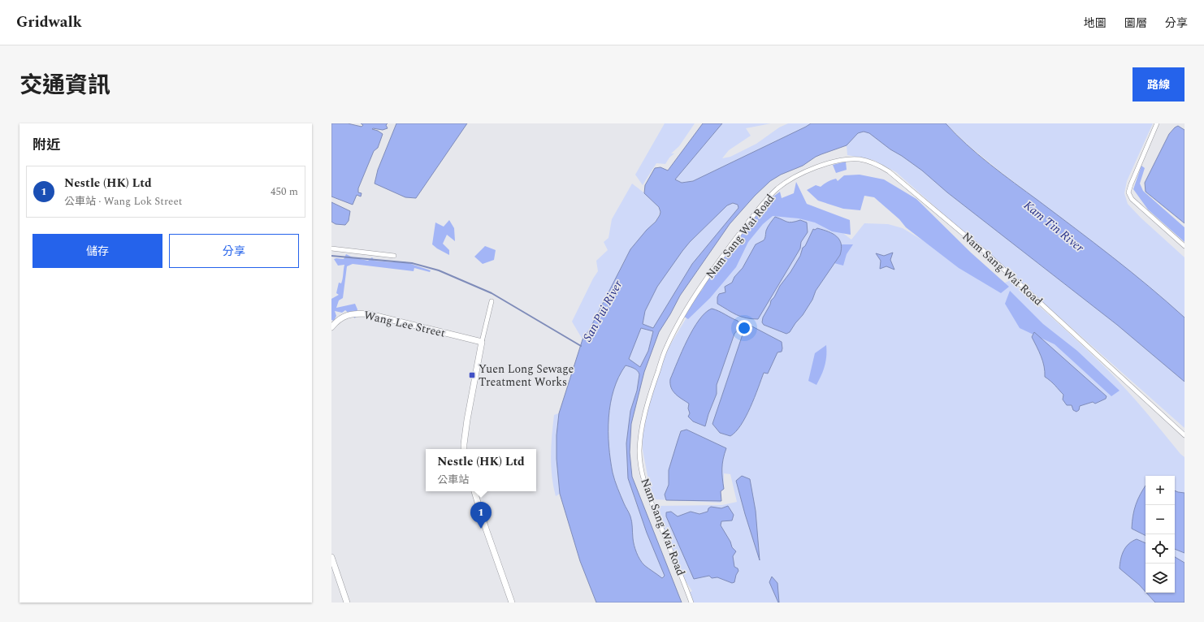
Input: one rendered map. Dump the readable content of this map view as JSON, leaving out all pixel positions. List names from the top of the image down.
{
  "streets": {
    "street": ["Nam Sang Wai Road", "Wang Lee Street"]
  },
  "water": ["Kam Tin River", "San Pui River"],
  "places": {
    "transit": ["Yuen Long Sewage Treatment Works"]
  },
  "page": {
    "header": "Gridwalk",
    "nav": ["地圖", "圖層", "分享"],
    "title": "交通資訊",
    "buttons": [
      "路線",
      ["儲存", "分享"]
    ],
    "heading": "附近",
    "list": [
      {
        "mark": "1",
        "name": "Nestle (HK) Ltd",
        "note": "公車站 · Wang Lok Street",
        "value": "450 m"
      }
    ],
    "popup": ["Nestle (HK) Ltd", "公車站"],
    "map_buttons": ["+", "−"],
    "pins": "1"
  }
}
